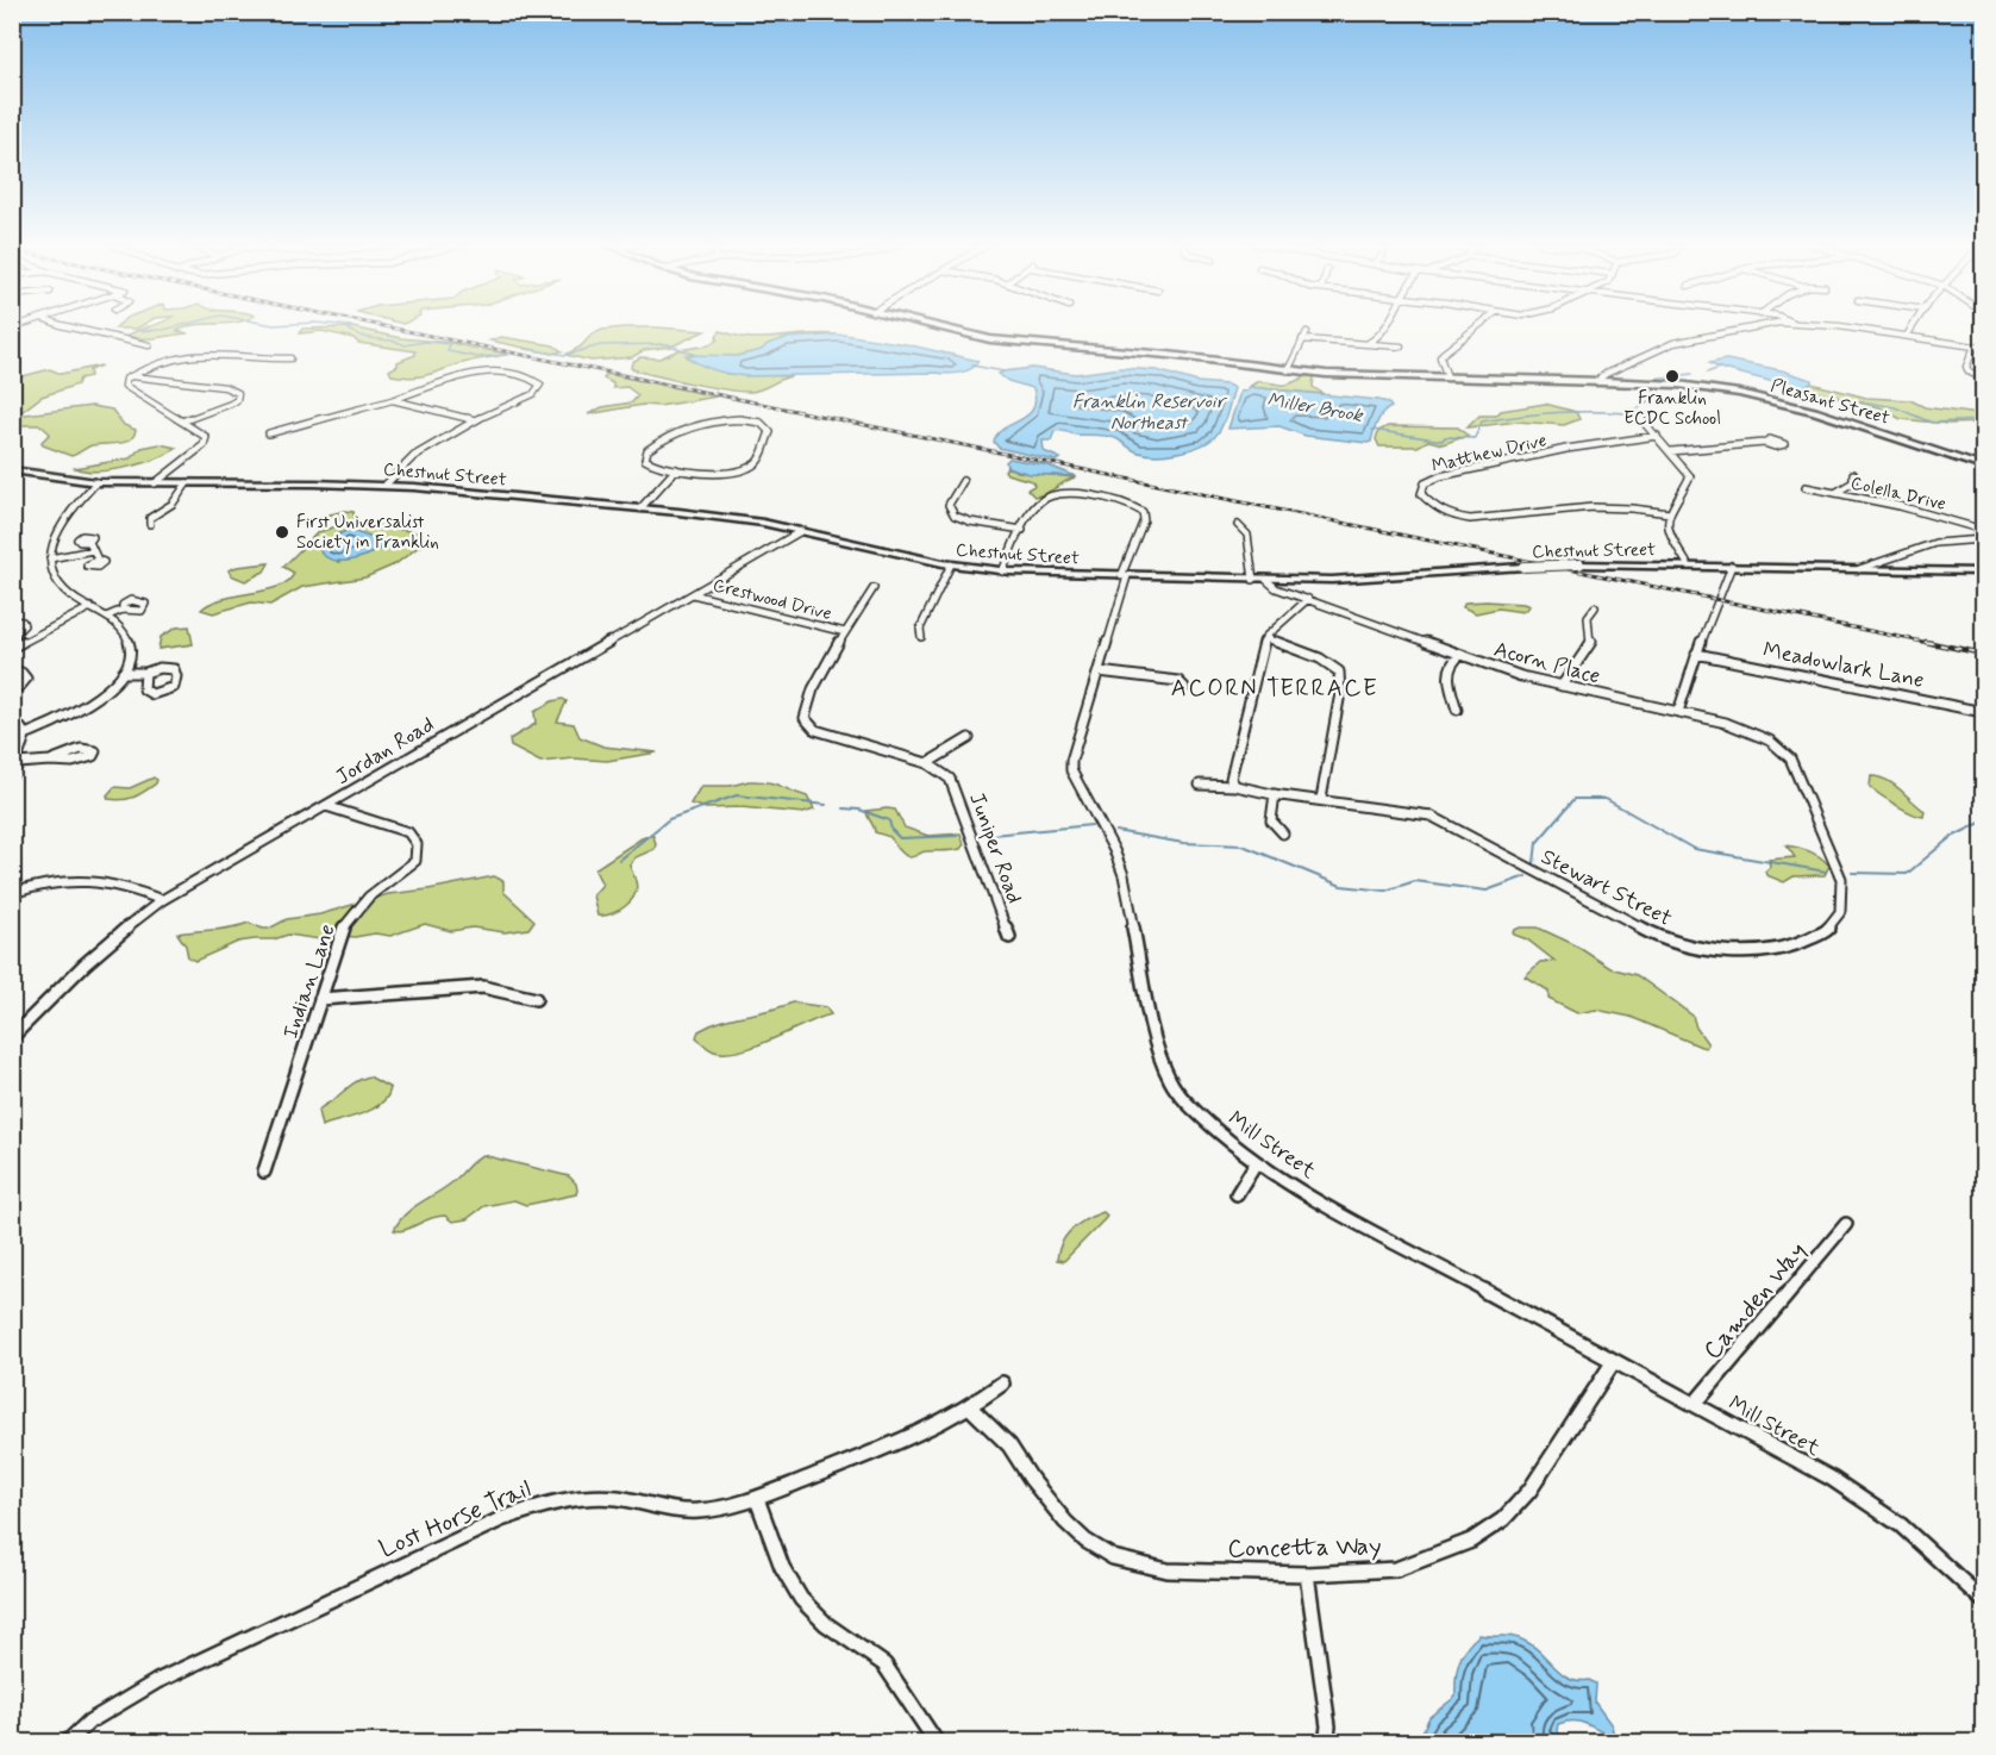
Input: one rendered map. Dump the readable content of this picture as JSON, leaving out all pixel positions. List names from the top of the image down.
{
  "streets": {
    "main road": ["Pleasant Street", "Chestnut Street"],
    "street": [
      "Matthew Drive",
      "Colella Drive",
      "Crestwood Drive",
      "Acorn Place",
      "Meadowlark Lane",
      "Jordan Road",
      "Juniper Road",
      "Stewart Street",
      "Indian Lane",
      "Mill Street",
      "Camden Way",
      "Lost Horse Trail",
      "Concetta Way"
    ]
  },
  "crossings": [
    ["Chestnut Street", "Acorn Place"],
    ["Chestnut Street", "Jordan Road"],
    ["Chestnut Street", "Mill Street"],
    ["Crestwood Drive", "Jordan Road"],
    ["Crestwood Drive", "Juniper Road"],
    ["Acorn Place", "Stewart Street"],
    ["Jordan Road", "Indian Lane"],
    ["Mill Street", "Camden Way"],
    ["Mill Street", "Concetta Way"],
    ["Lost Horse Trail", "Concetta Way"]
  ],
  "districts": ["ACORN TERRACE"],
  "water": ["Franklin Reservoir Northeast", "Miller Brook"],
  "places": ["Franklin ECDC School", "First Universalist Society in Franklin"]
}
